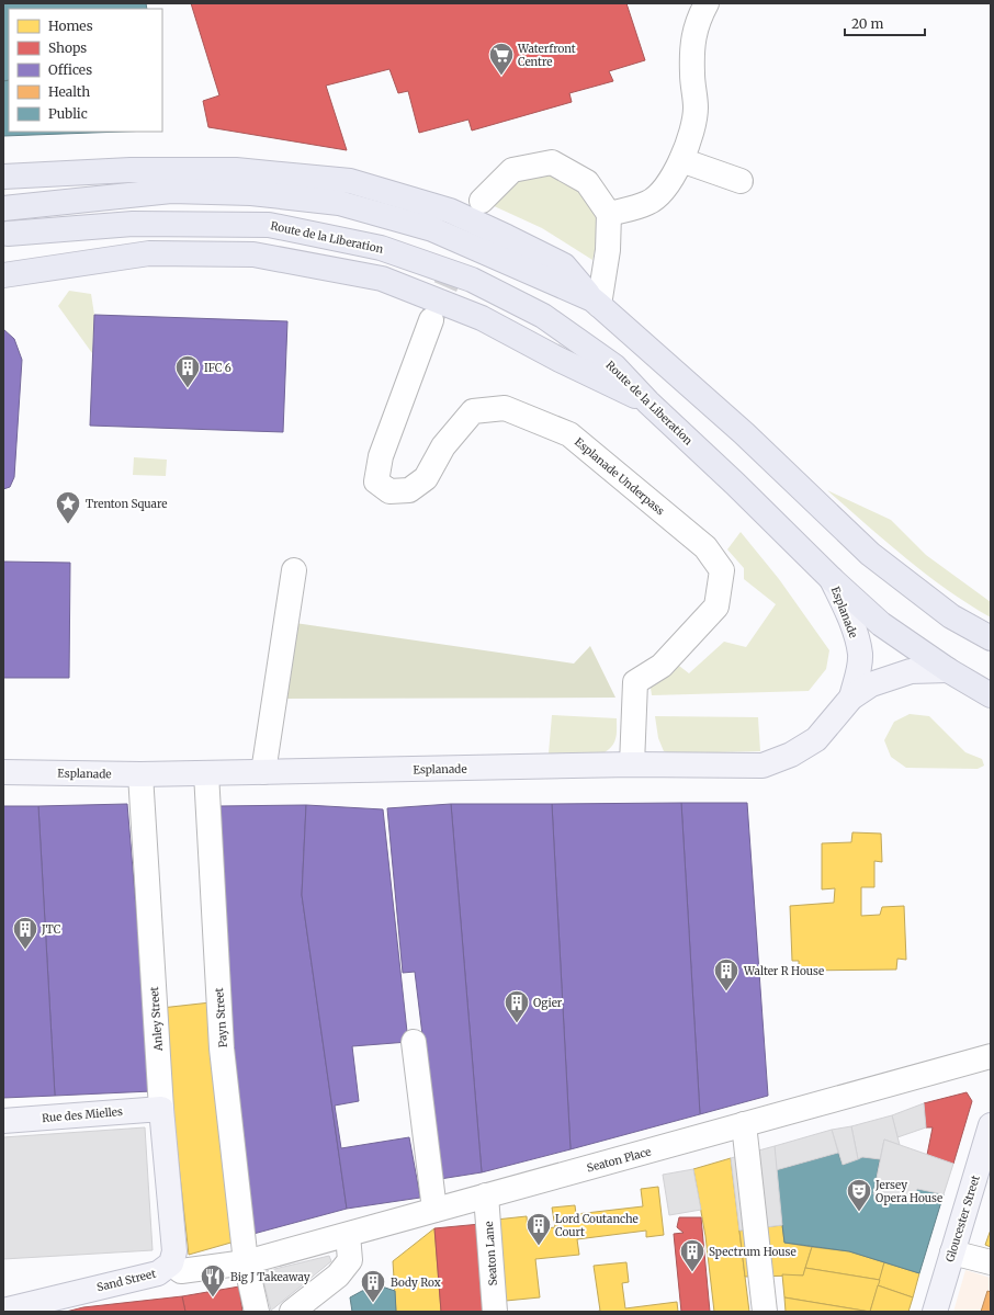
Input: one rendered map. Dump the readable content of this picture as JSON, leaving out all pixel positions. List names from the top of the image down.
{
  "streets": {
    "highway": ["Route de la Liberation"],
    "main road": [
      "Esplanade",
      "Anley Street",
      "Rue des Mielles",
      "Gloucester Street",
      "Sand Street"
    ],
    "street": [
      "Esplanade Underpass",
      "Payn Street",
      "Seaton Place",
      "Seaton Lane"
    ]
  },
  "crossings": [
    ["Route de la Liberation", "Esplanade"],
    ["Esplanade Underpass", "Esplanade"],
    ["Esplanade", "Payn Street"],
    ["Esplanade", "Anley Street"],
    ["Payn Street", "Seaton Place"],
    ["Anley Street", "Rue des Mielles"],
    ["Anley Street", "Sand Street"],
    ["Seaton Place", "Seaton Lane"]
  ],
  "places": {
    "supermarket": ["Waterfront Centre"],
    "building": [
      "IFC 6",
      "JTC",
      "Walter R House",
      "Ogier",
      "Lord Coutanche Court",
      "Spectrum House",
      "Body Rox"
    ],
    "place": ["Trenton Square"],
    "theatre": ["Jersey Opera House"],
    "restaurant": ["Big J Takeaway"]
  },
  "legend": [
    "Homes",
    "Shops",
    "Offices",
    "Health",
    "Public"
  ],
  "scale_bar": "20 m"
}
